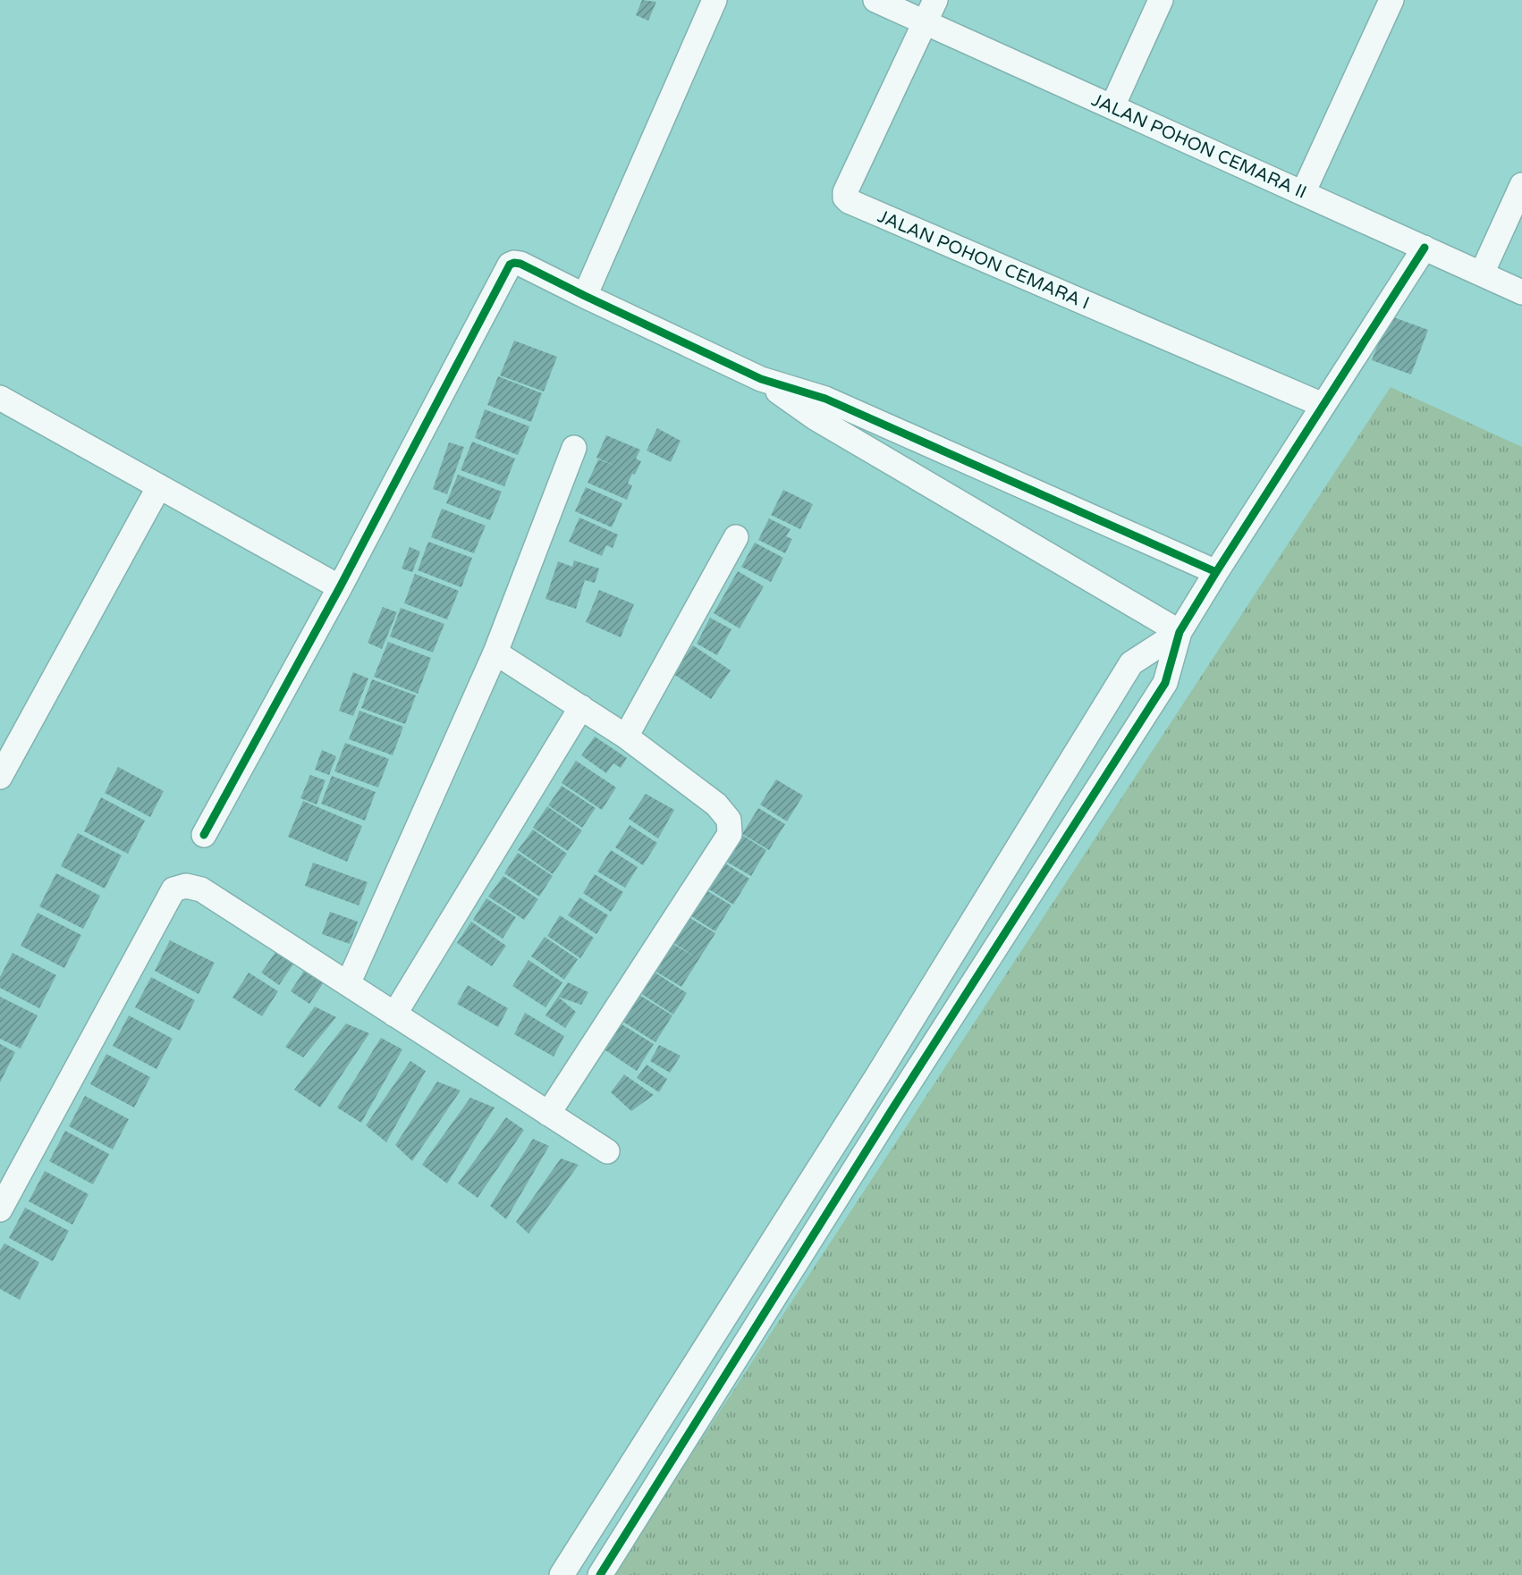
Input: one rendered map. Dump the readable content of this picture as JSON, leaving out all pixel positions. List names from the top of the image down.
{
  "streets": {
    "street": ["JALAN POHON CEMARA II", "JALAN POHON CEMARA I"]
  },
  "crossings": [
    ["JALAN POHON CEMARA II", "JALAN POHON CEMARA I"]
  ]
}
